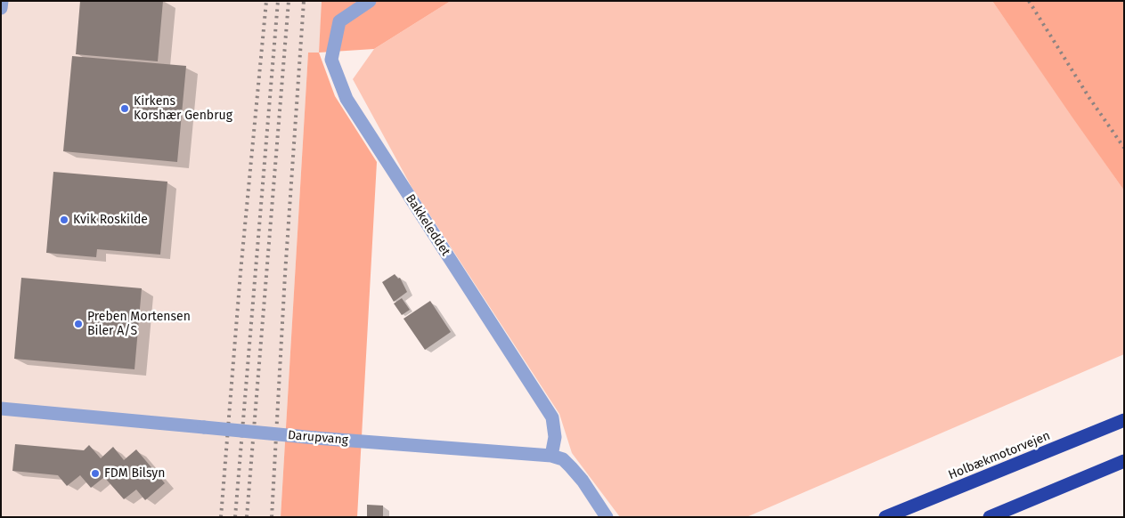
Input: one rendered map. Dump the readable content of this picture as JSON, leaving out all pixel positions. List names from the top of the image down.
{
  "streets": {
    "highway": ["Holbækmotorvejen"],
    "street": ["Bakkeleddet", "Darupvang"]
  },
  "crossings": [
    ["Bakkeleddet", "Darupvang"]
  ],
  "places": [
    "Kirkens Korshær Genbrug",
    "Kvik Roskilde",
    "Preben Mortensen Biler A/S",
    "FDM Bilsyn"
  ]
}
